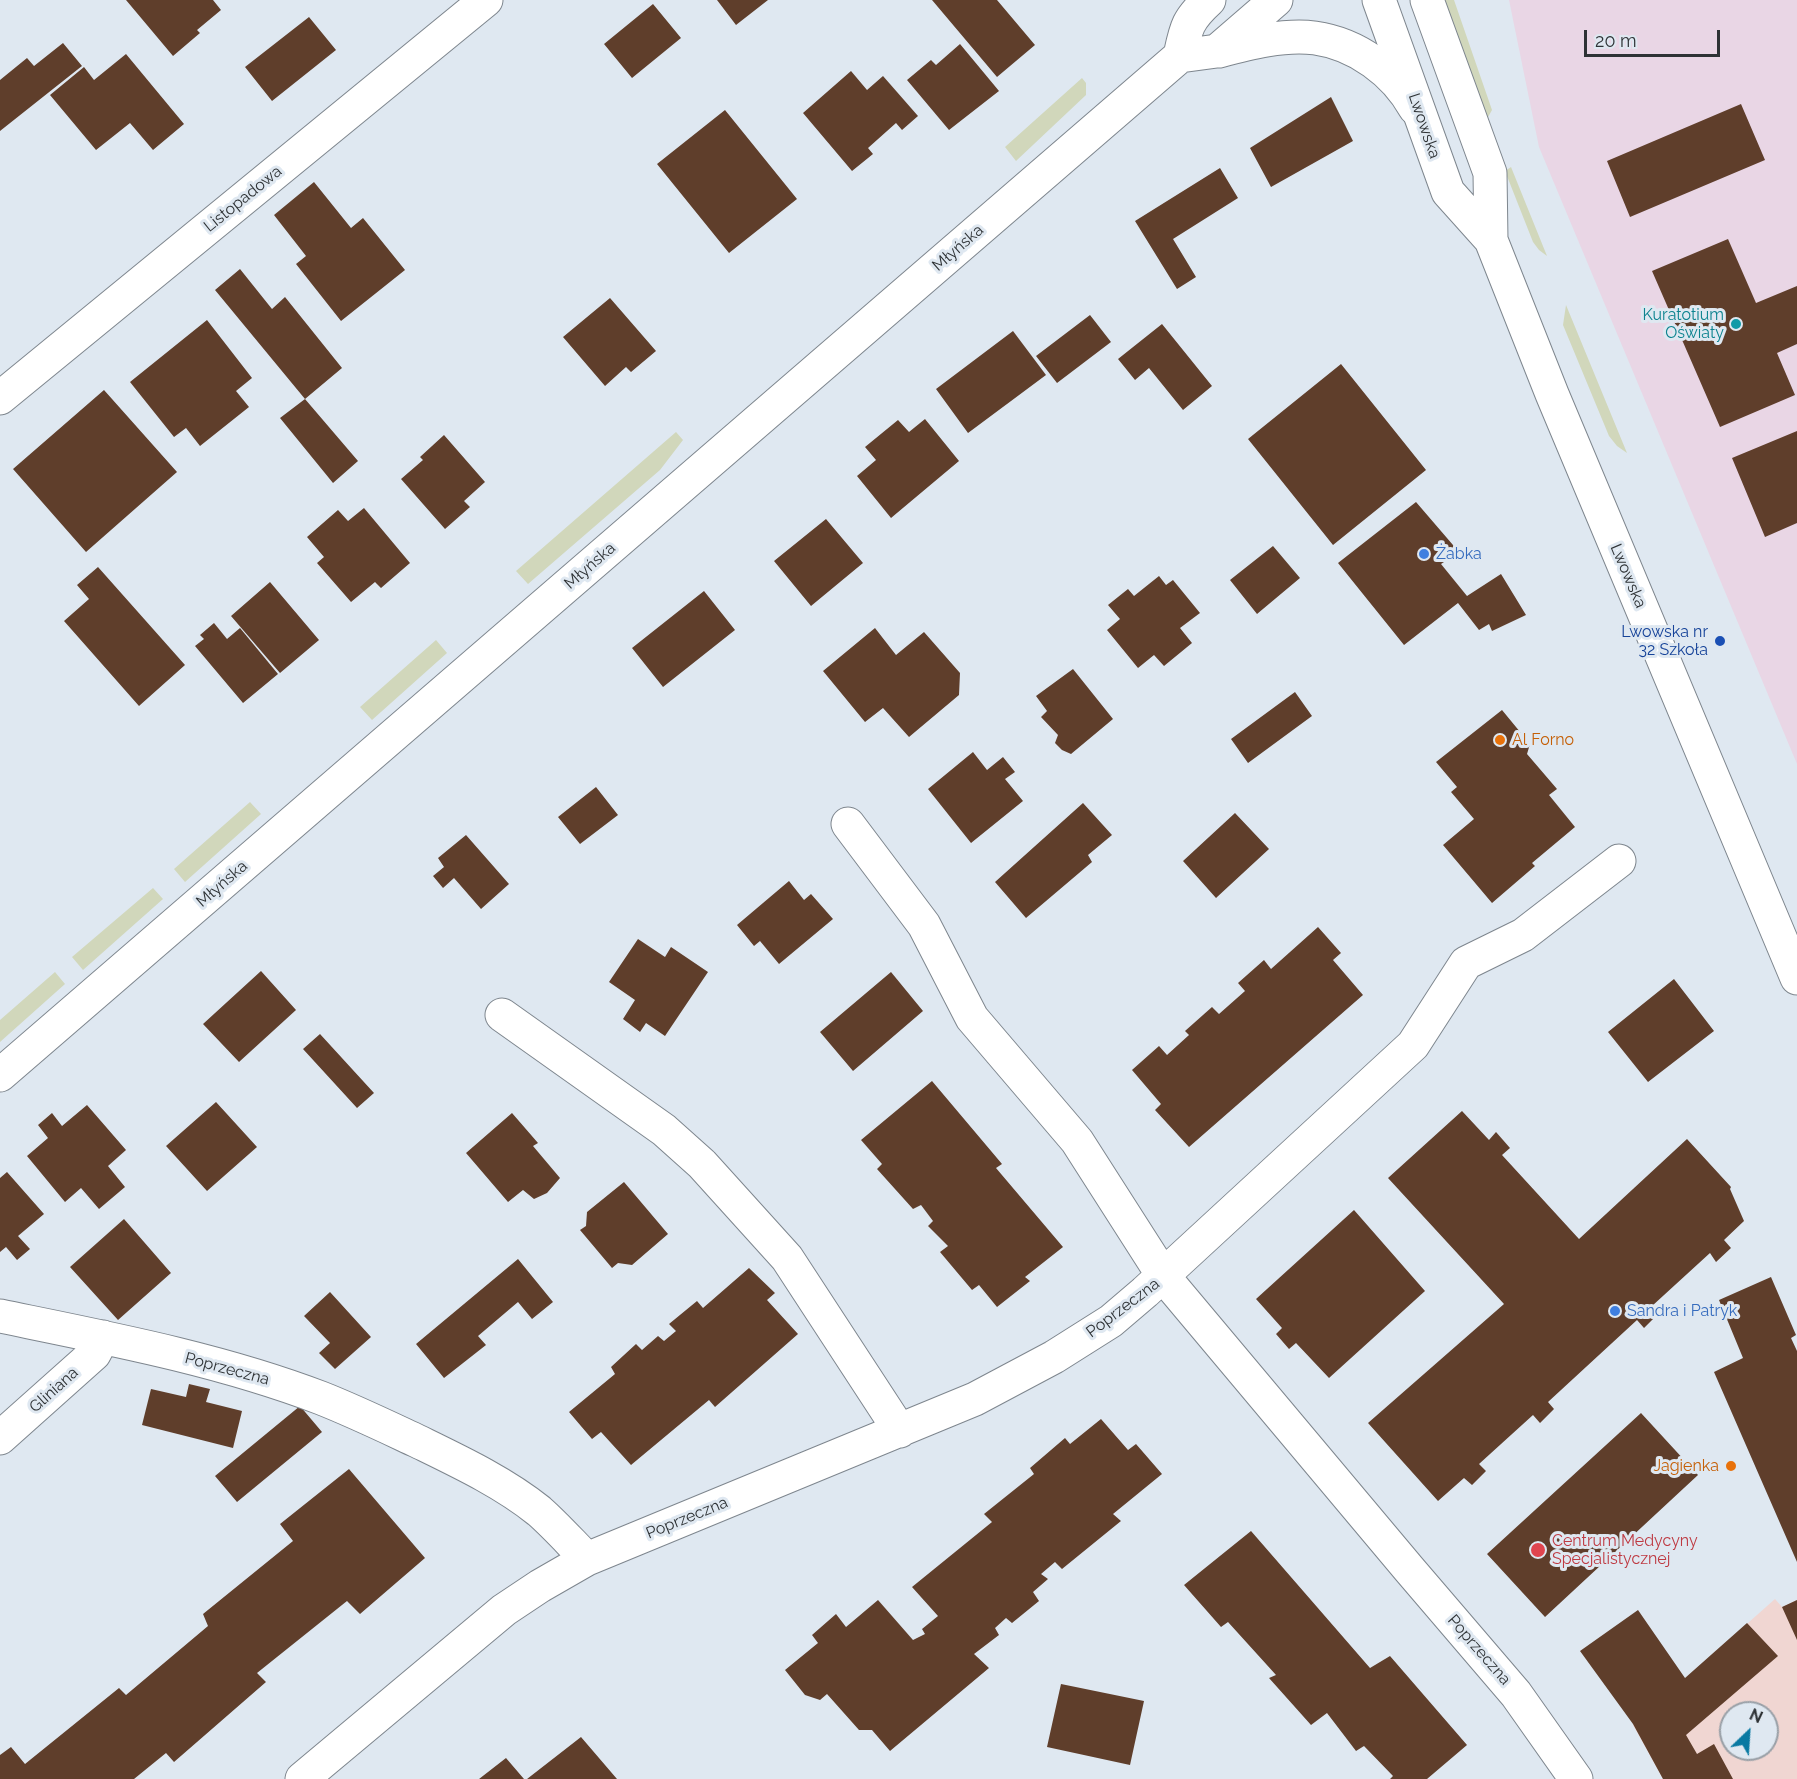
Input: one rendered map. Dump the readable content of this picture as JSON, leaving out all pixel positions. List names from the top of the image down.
{
  "streets": {
    "street": [
      "Lwowska",
      "Listopadowa",
      "Młyńska",
      "Poprzeczna",
      "Gliniana"
    ]
  },
  "crossings": [
    ["Poprzeczna", "Gliniana"]
  ],
  "places": [
    "Kuratotium Oświaty",
    "Żabka",
    "Lwowska nr 32 Szkoła",
    "Al Forno",
    "Sandra i Patryk",
    "Jagienka",
    "Centrum Medycyny Specjalistycznej"
  ],
  "scale_bar": "20 m",
  "north": "top right"
}
